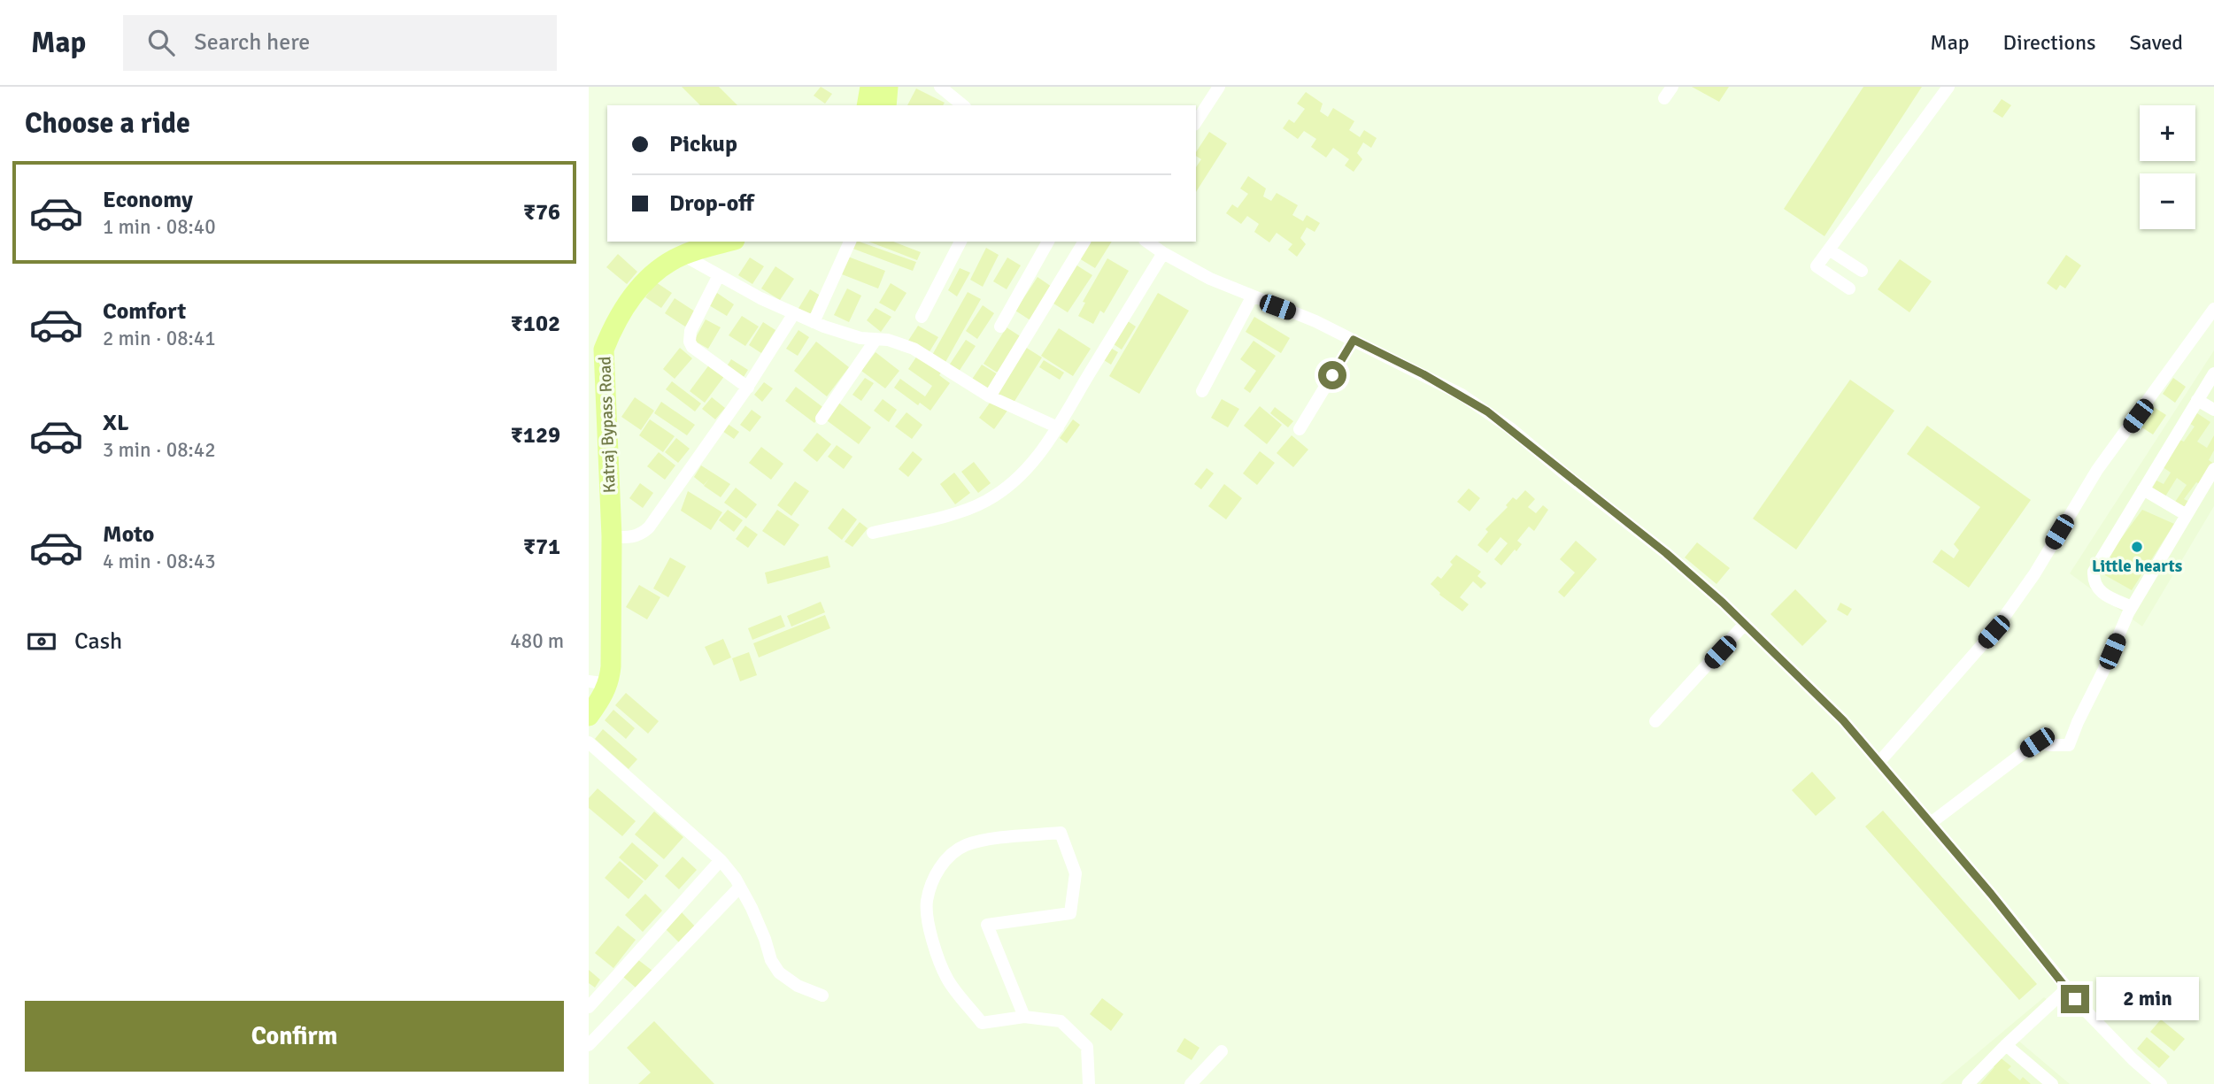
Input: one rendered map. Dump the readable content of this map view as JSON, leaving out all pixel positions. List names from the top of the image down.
{
  "streets": {
    "highway": ["Katraj Bypass Road"]
  },
  "places": ["Little hearts"],
  "page": {
    "header": "Map",
    "search": "Search here",
    "nav": ["Map", "Directions", "Saved"],
    "heading": "Choose a ride",
    "map_buttons": ["+", "−"],
    "banner": ["Pickup", "Drop-off"],
    "list": [
      {
        "name": "Economy",
        "note": "1 min · 08:40",
        "value": "₹76"
      },
      {
        "name": "Comfort",
        "note": "2 min · 08:41",
        "value": "₹102"
      },
      {
        "name": "XL",
        "note": "3 min · 08:42",
        "value": "₹129"
      },
      {
        "name": "Moto",
        "note": "4 min · 08:43",
        "value": "₹71"
      }
    ],
    "pay": ["Cash", "480 m"],
    "bubble": "2 min",
    "buttons": "Confirm"
  }
}
